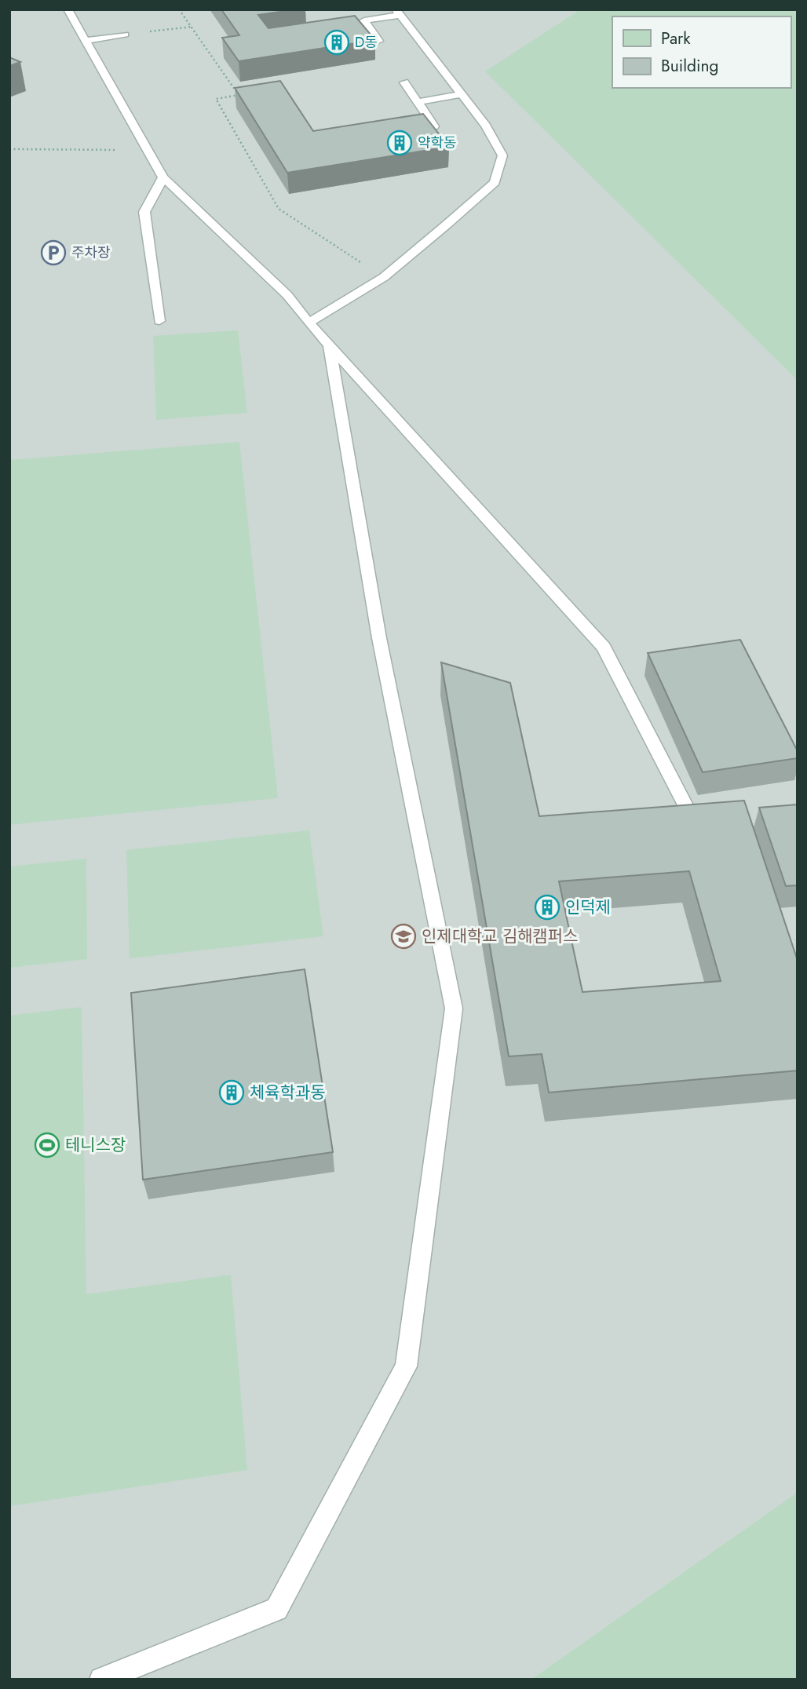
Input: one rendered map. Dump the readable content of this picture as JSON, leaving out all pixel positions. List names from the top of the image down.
{
  "places": {
    "building": [
      "D동",
      "약학동",
      "인덕제",
      "체육학과동"
    ],
    "parking": ["주차장"],
    "school or university": ["인제대학교 김해캠퍼스"],
    "sports": ["테니스장"]
  },
  "legend": ["Park", "Building"]
}
